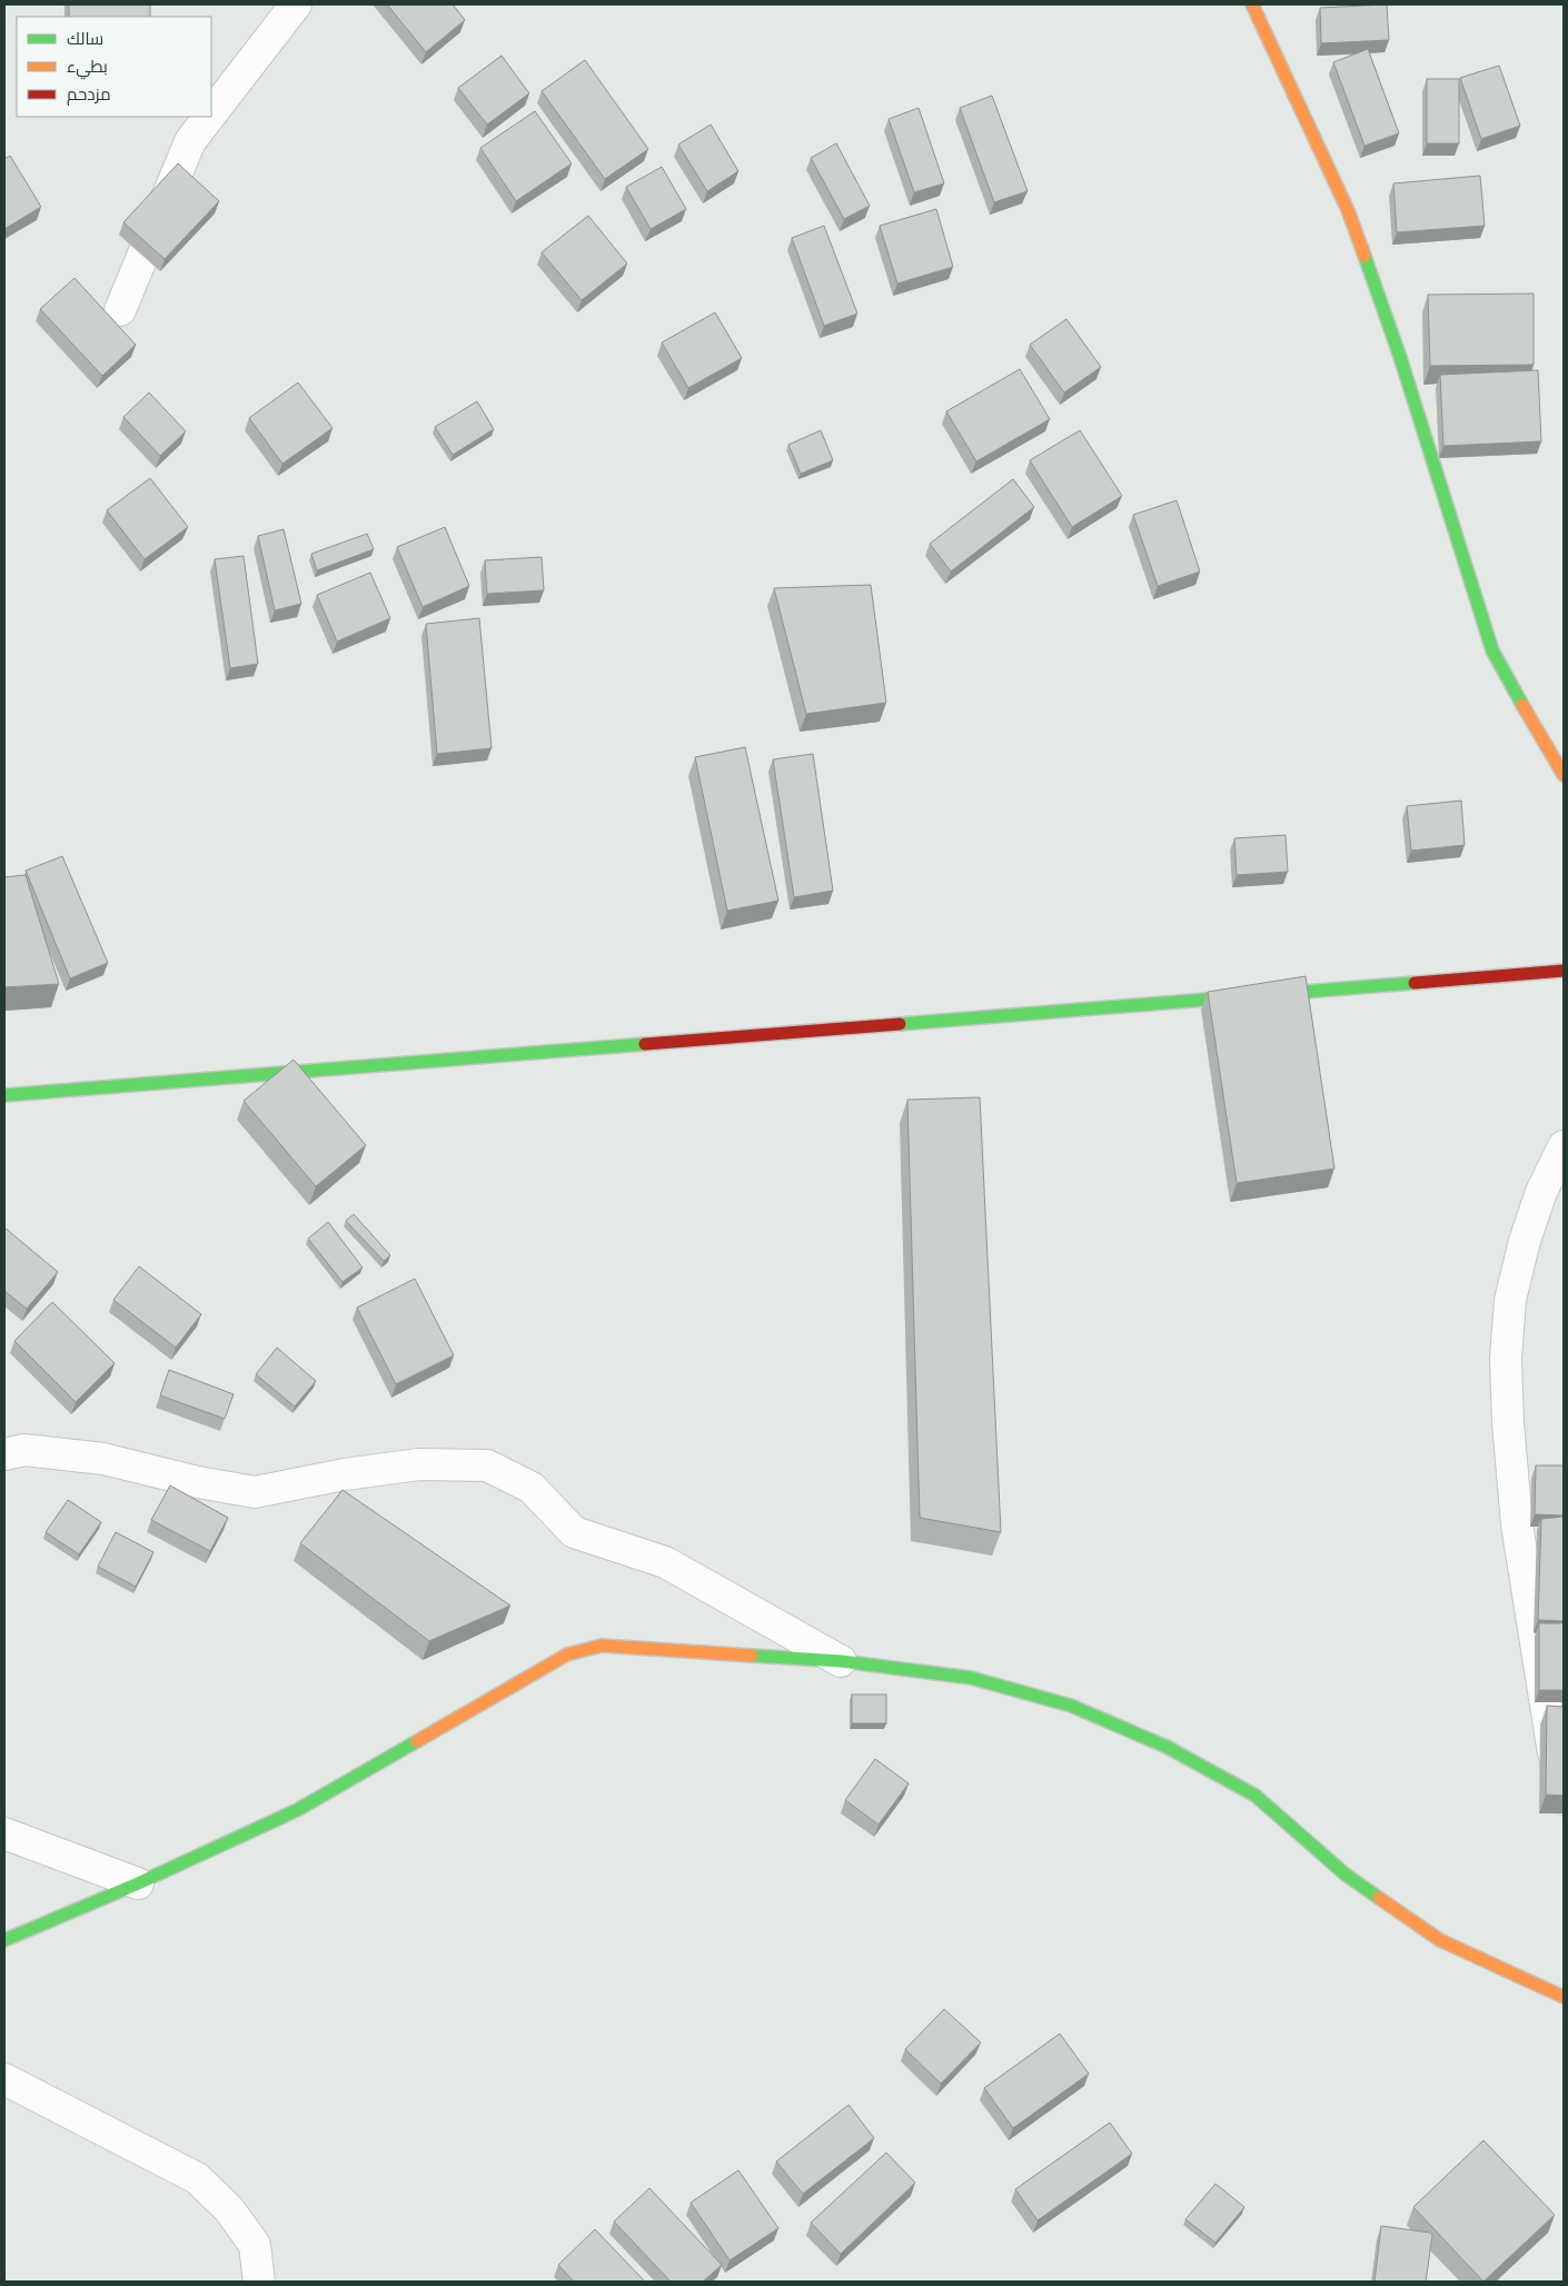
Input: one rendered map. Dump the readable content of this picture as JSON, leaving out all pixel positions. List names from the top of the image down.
{
  "legend": ["سالك", "بطيء", "مزدحم"]
}
